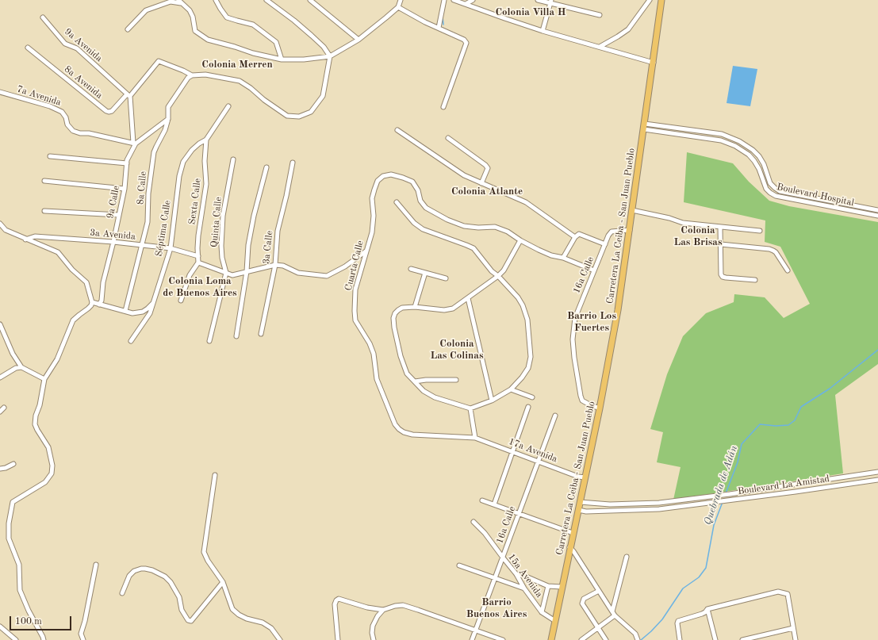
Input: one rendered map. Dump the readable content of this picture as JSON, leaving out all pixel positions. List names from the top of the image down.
{
  "streets": {
    "main road": ["Carretera La Ceiba - San Juan Pueblo"],
    "street": [
      "9a Avenida",
      "8a Avenida",
      "7a Avenida",
      "8a Calle",
      "Boulevard Hospital",
      "Sexta Calle",
      "9a Calle",
      "Quinta Calle",
      "Séptima Calle",
      "3a Avenida",
      "3a Calle",
      "Cuarta Calle",
      "16a Calle",
      "17a Avenida",
      "Boulevard La Amistad",
      "15a Avenida"
    ]
  },
  "crossings": [
    ["9a Avenida", "8a Avenida"],
    ["8a Avenida", "8a Calle"],
    ["7a Avenida", "9a Calle"],
    ["8a Calle", "9a Calle"],
    ["8a Calle", "3a Avenida"],
    ["Boulevard Hospital", "Carretera La Ceiba - San Juan Pueblo"],
    ["Sexta Calle", "Séptima Calle"],
    ["Sexta Calle", "3a Avenida"],
    ["9a Calle", "3a Avenida"],
    ["Carretera La Ceiba - San Juan Pueblo", "16a Calle"],
    ["Carretera La Ceiba - San Juan Pueblo", "17a Avenida"],
    ["Carretera La Ceiba - San Juan Pueblo", "Boulevard La Amistad"],
    ["Carretera La Ceiba - San Juan Pueblo", "15a Avenida"],
    ["Séptima Calle", "3a Avenida"],
    ["Cuarta Calle", "17a Avenida"],
    ["16a Calle", "17a Avenida"],
    ["16a Calle", "15a Avenida"]
  ],
  "districts": [
    "Colonia Villa H",
    "Colonia Merren",
    "Colonia Atlante",
    "Colonia Las Brisas",
    "Colonia Loma de Buenos Aires",
    "Barrio Los Fuertes",
    "Colonia Las Colinas",
    "Barrio Buenos Aires"
  ],
  "water": ["Quebrada de Adán"],
  "scale_bar": "100 m"
}
